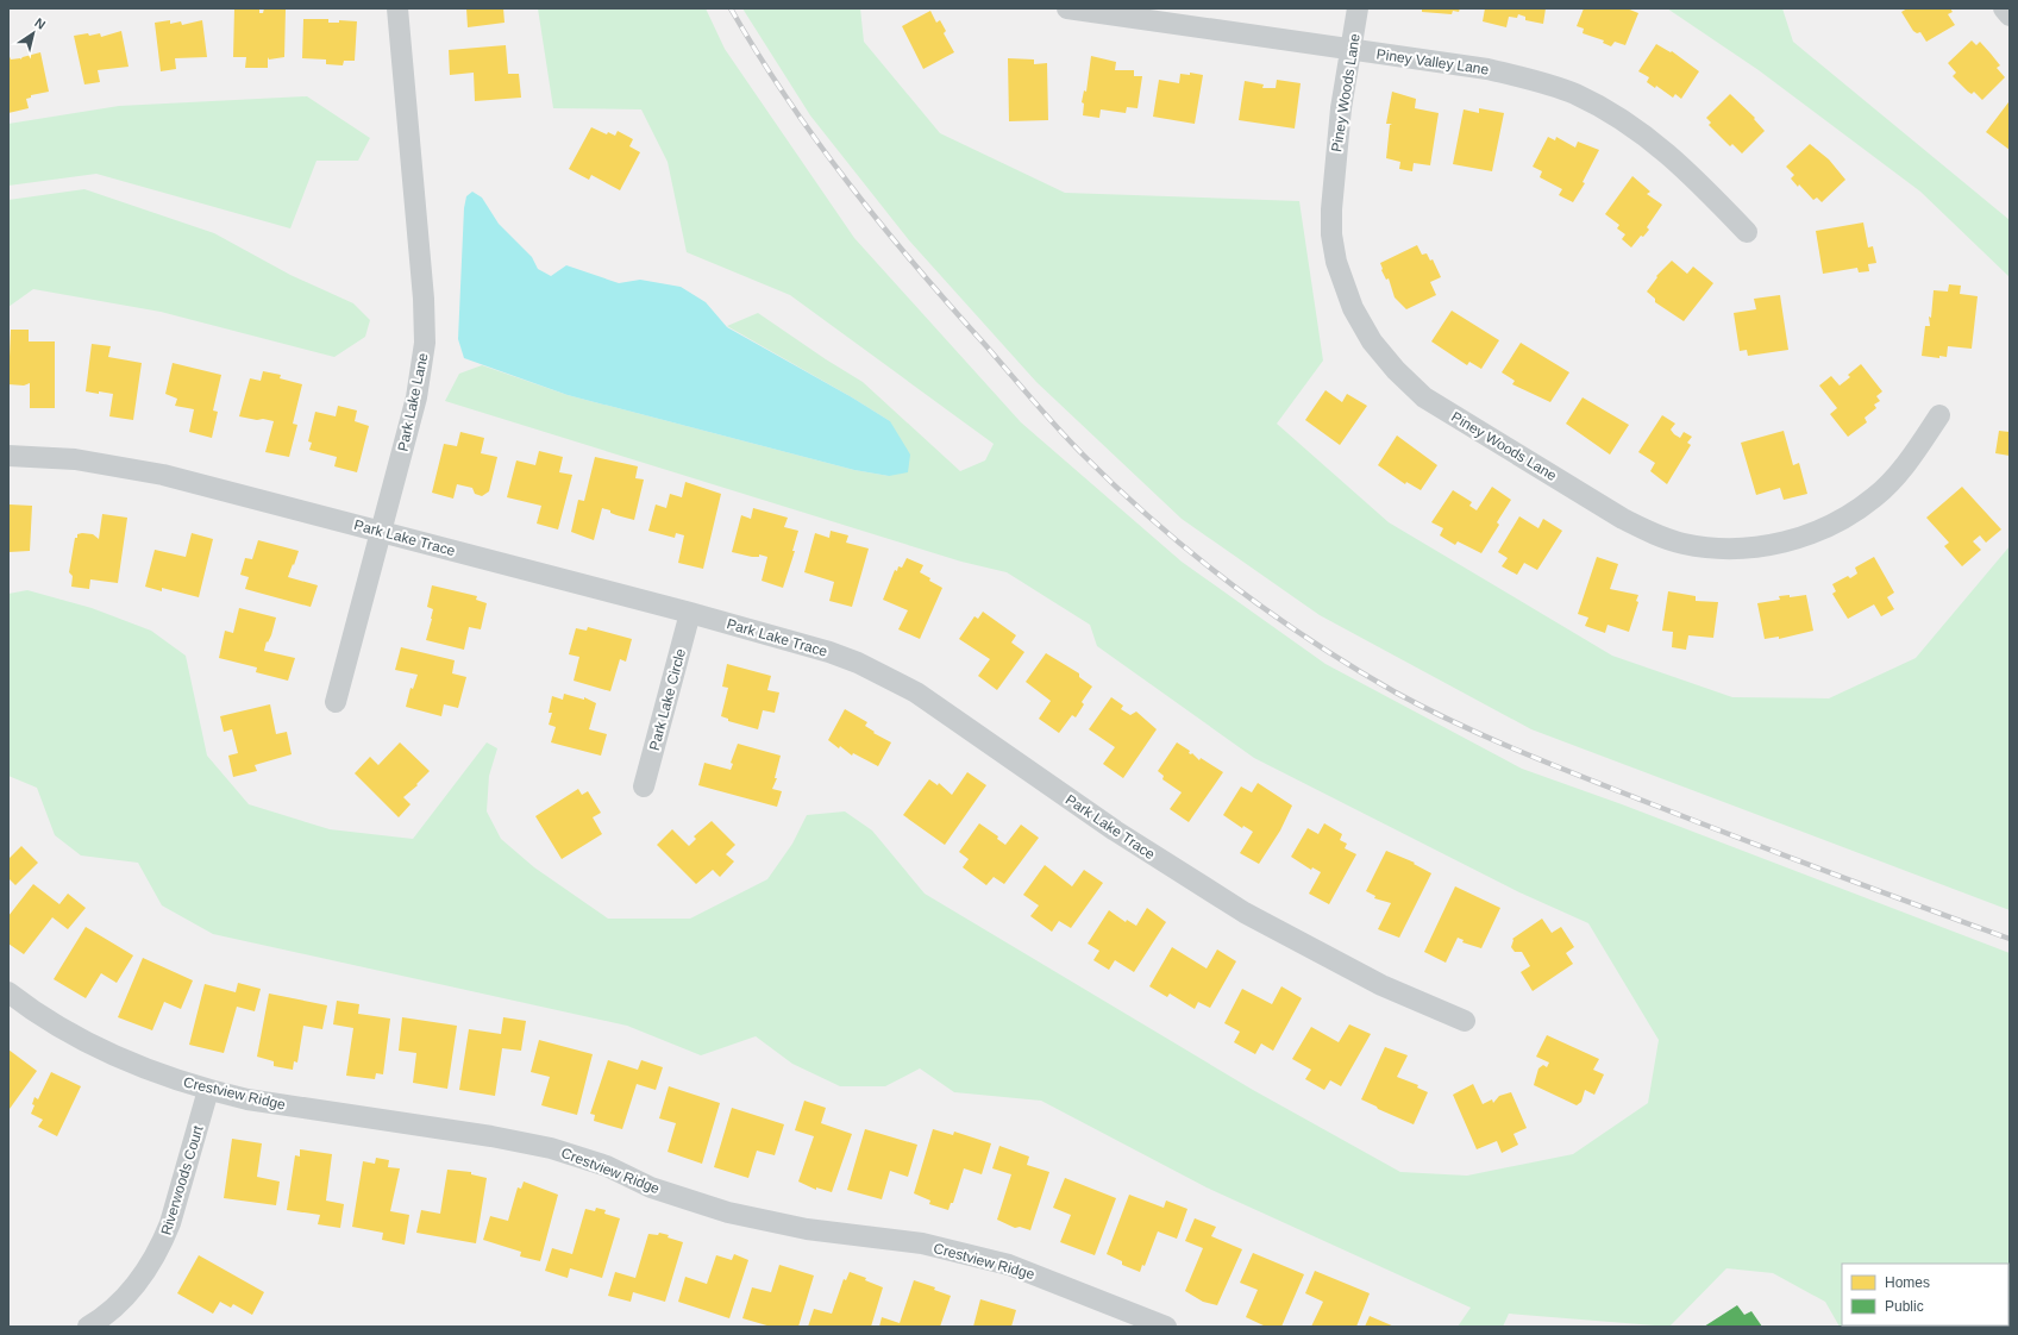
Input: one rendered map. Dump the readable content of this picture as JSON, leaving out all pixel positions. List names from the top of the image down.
{
  "streets": {
    "street": [
      "Piney Valley Lane",
      "Piney Woods Lane",
      "Park Lake Lane",
      "Park Lake Trace",
      "Park Lake Circle",
      "Crestview Ridge",
      "Riverwoods Court"
    ]
  },
  "crossings": [
    ["Piney Valley Lane", "Piney Woods Lane"],
    ["Park Lake Lane", "Park Lake Trace"],
    ["Park Lake Trace", "Park Lake Circle"],
    ["Crestview Ridge", "Riverwoods Court"]
  ],
  "legend": ["Homes", "Public"],
  "north": "top right"
}
